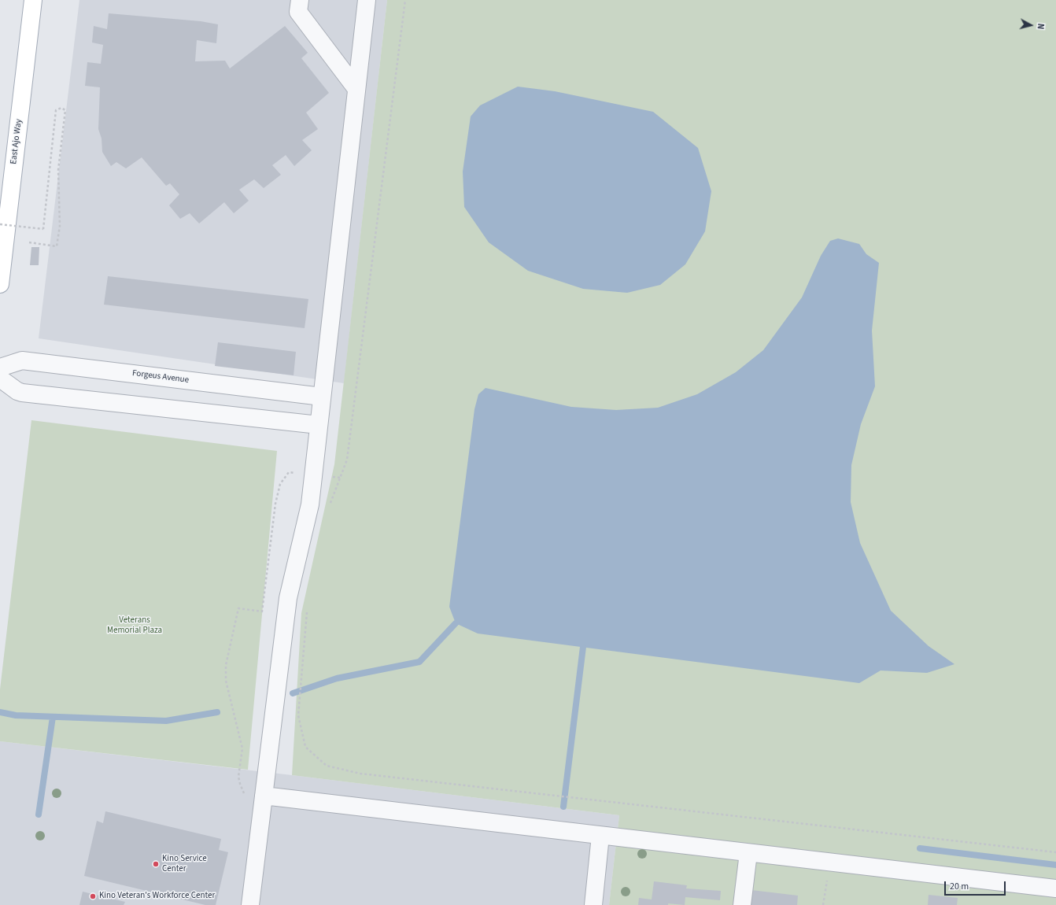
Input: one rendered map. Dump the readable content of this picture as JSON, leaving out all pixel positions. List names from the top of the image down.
{
  "streets": {
    "main road": ["East Ajo Way"],
    "street": ["Forgeus Avenue"]
  },
  "parks": ["Veterans Memorial Plaza"],
  "places": ["Kino Service Center", "Kino Veteran's Workforce Center"],
  "scale_bar": "20 m",
  "north": "right"
}
